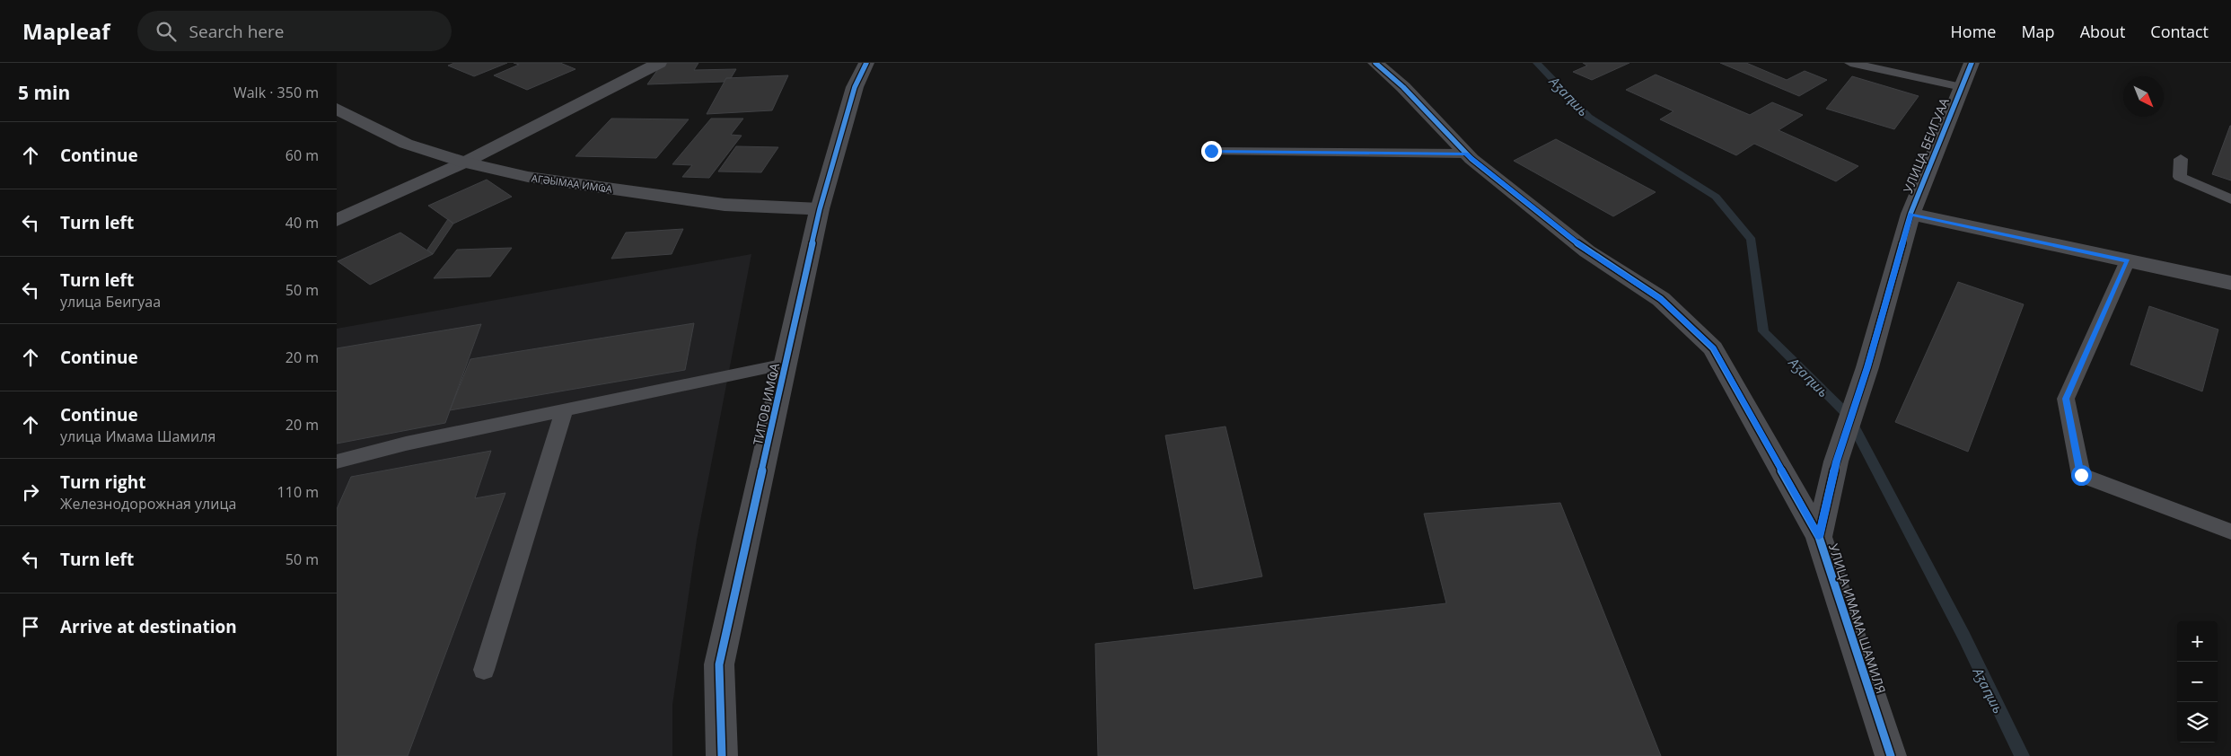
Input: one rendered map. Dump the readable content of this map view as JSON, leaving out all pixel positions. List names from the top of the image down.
{
  "streets": {
    "street": [
      "УЛИЦА БЕИГУАА",
      "АГӘЫМАА ИМҨА",
      "ТИТОВ ИМҨА",
      "УЛИЦА ИМАМА ШАМИЛЯ"
    ]
  },
  "crossings": [
    ["УЛИЦА БЕИГУАА", "УЛИЦА ИМАМА ШАМИЛЯ"],
    ["АГӘЫМАА ИМҨА", "ТИТОВ ИМҨА"]
  ],
  "water": ["Аӡаԥшь"],
  "north": "bottom right",
  "page": {
    "header": "Mapleaf",
    "search": "Search here",
    "nav": [
      "Home",
      "Map",
      "About",
      "Contact"
    ],
    "heading": ["5 min", "Walk · 350 m"],
    "list": [
      ["Continue", "60 m"],
      ["Turn left", "40 m"],
      ["Turn left", "улица Беигуаа", "50 m"],
      ["Continue", "20 m"],
      ["Continue", "улица Имама Шамиля", "20 m"],
      ["Turn right", "Железнодорожная улица", "110 m"],
      ["Turn left", "50 m"],
      "Arrive at destination"
    ],
    "map_buttons": ["+", "−"]
  }
}
